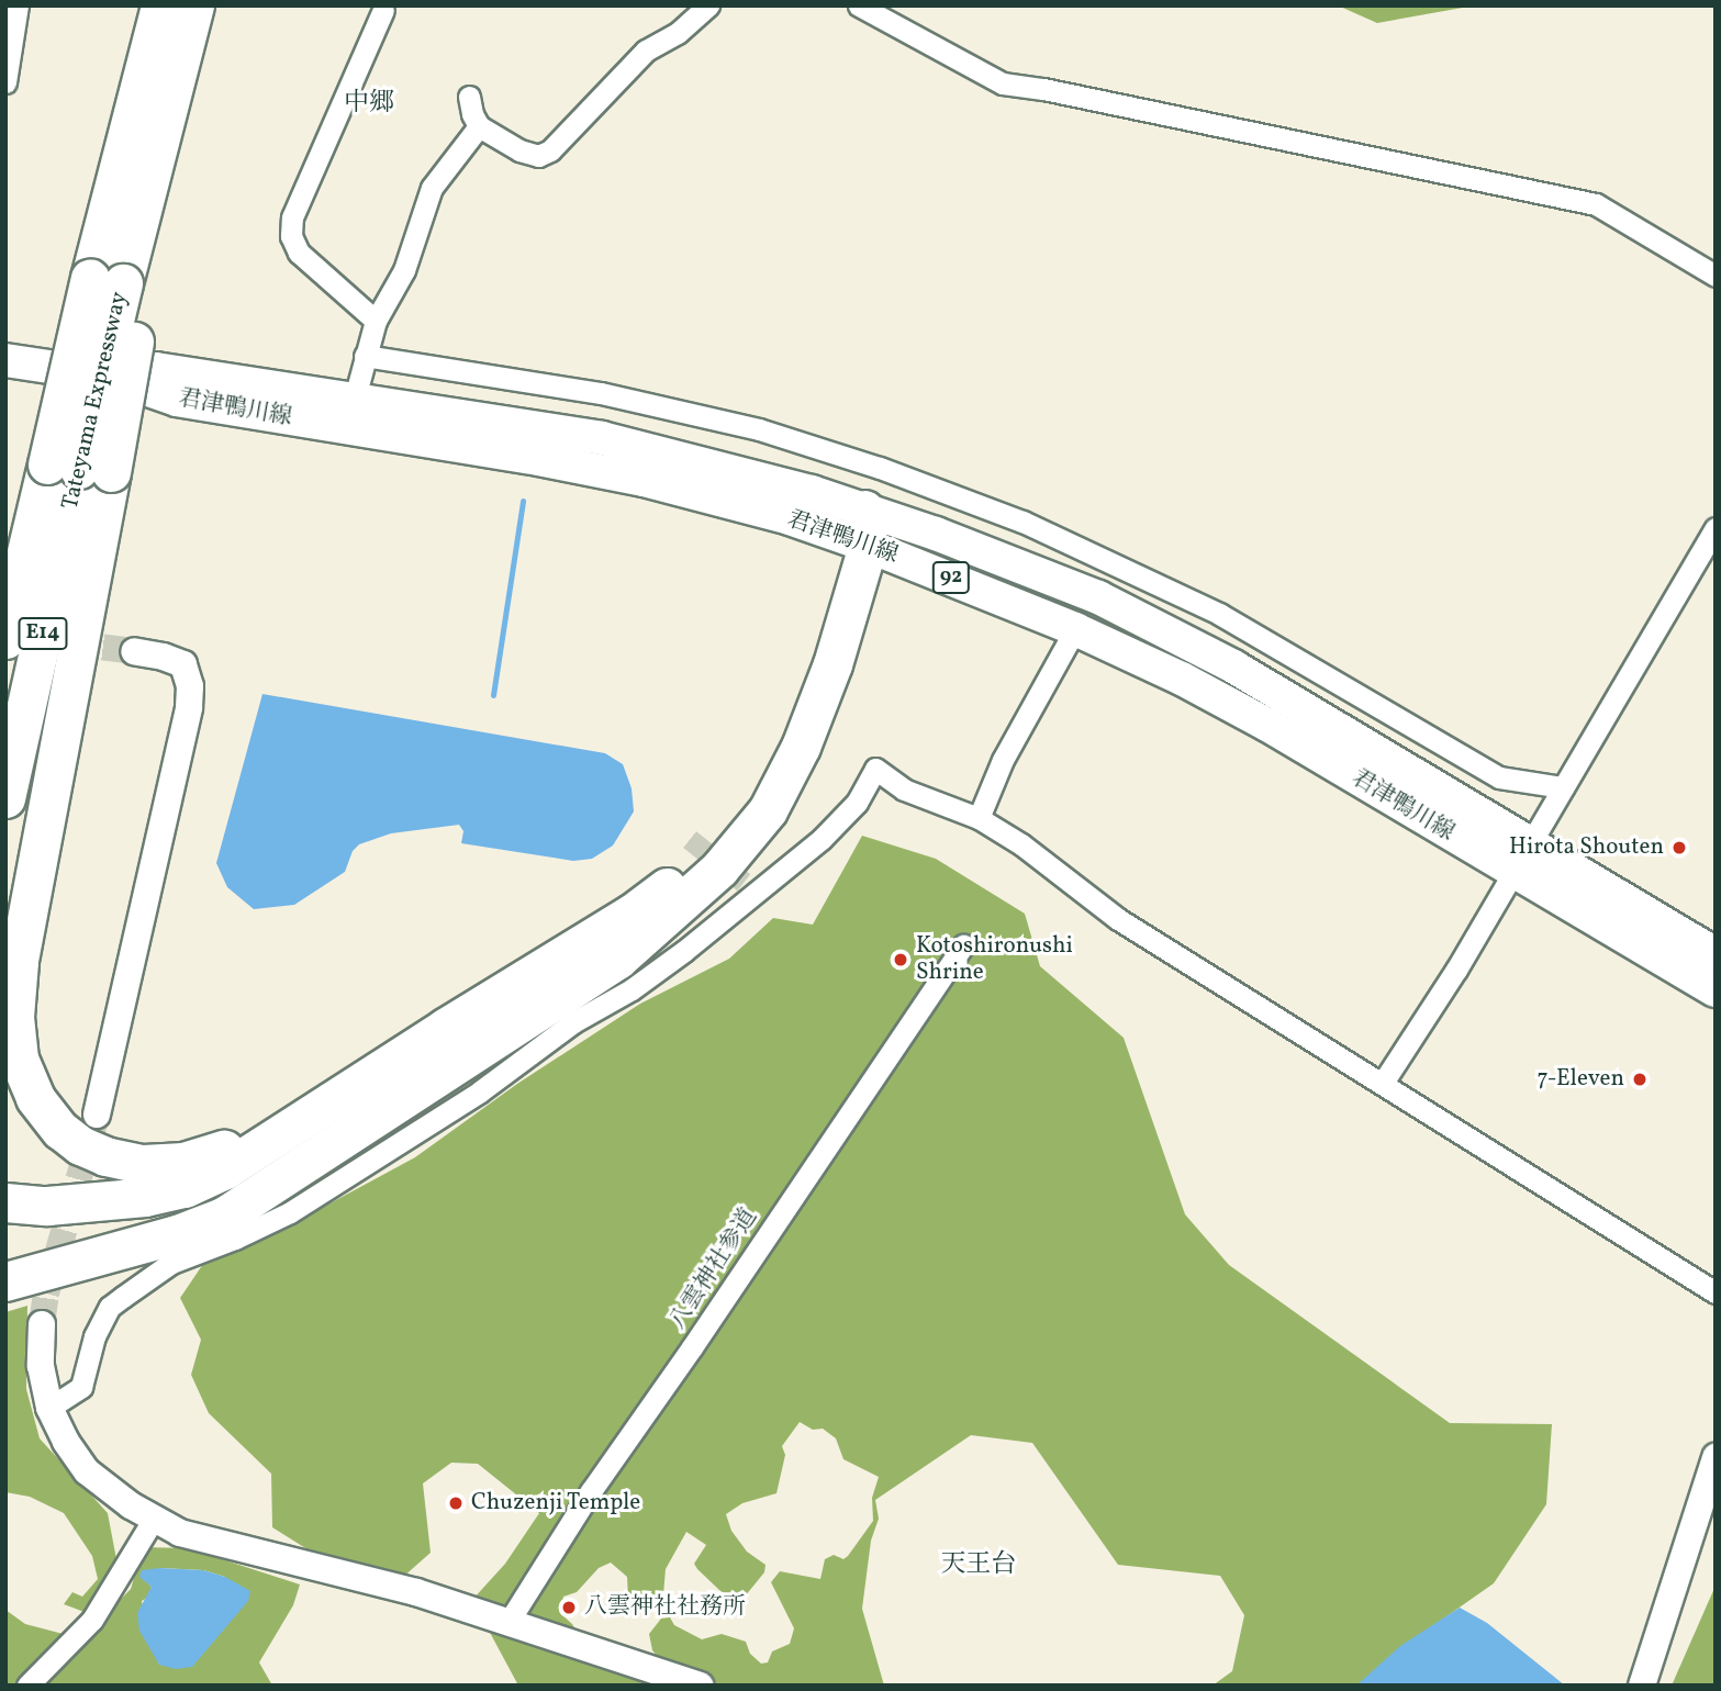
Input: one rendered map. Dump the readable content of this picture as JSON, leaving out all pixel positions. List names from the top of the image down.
{
  "streets": {
    "highway": ["Tateyama Expressway", "E14"],
    "main road": ["君津鴨川線", "92"],
    "street": ["八雲神社参道"]
  },
  "districts": ["中郷", "天王台"],
  "places": [
    "Hirota Shouten",
    "Kotoshironushi Shrine",
    "7-Eleven",
    "Chuzenji Temple",
    "八雲神社社務所"
  ]
}
